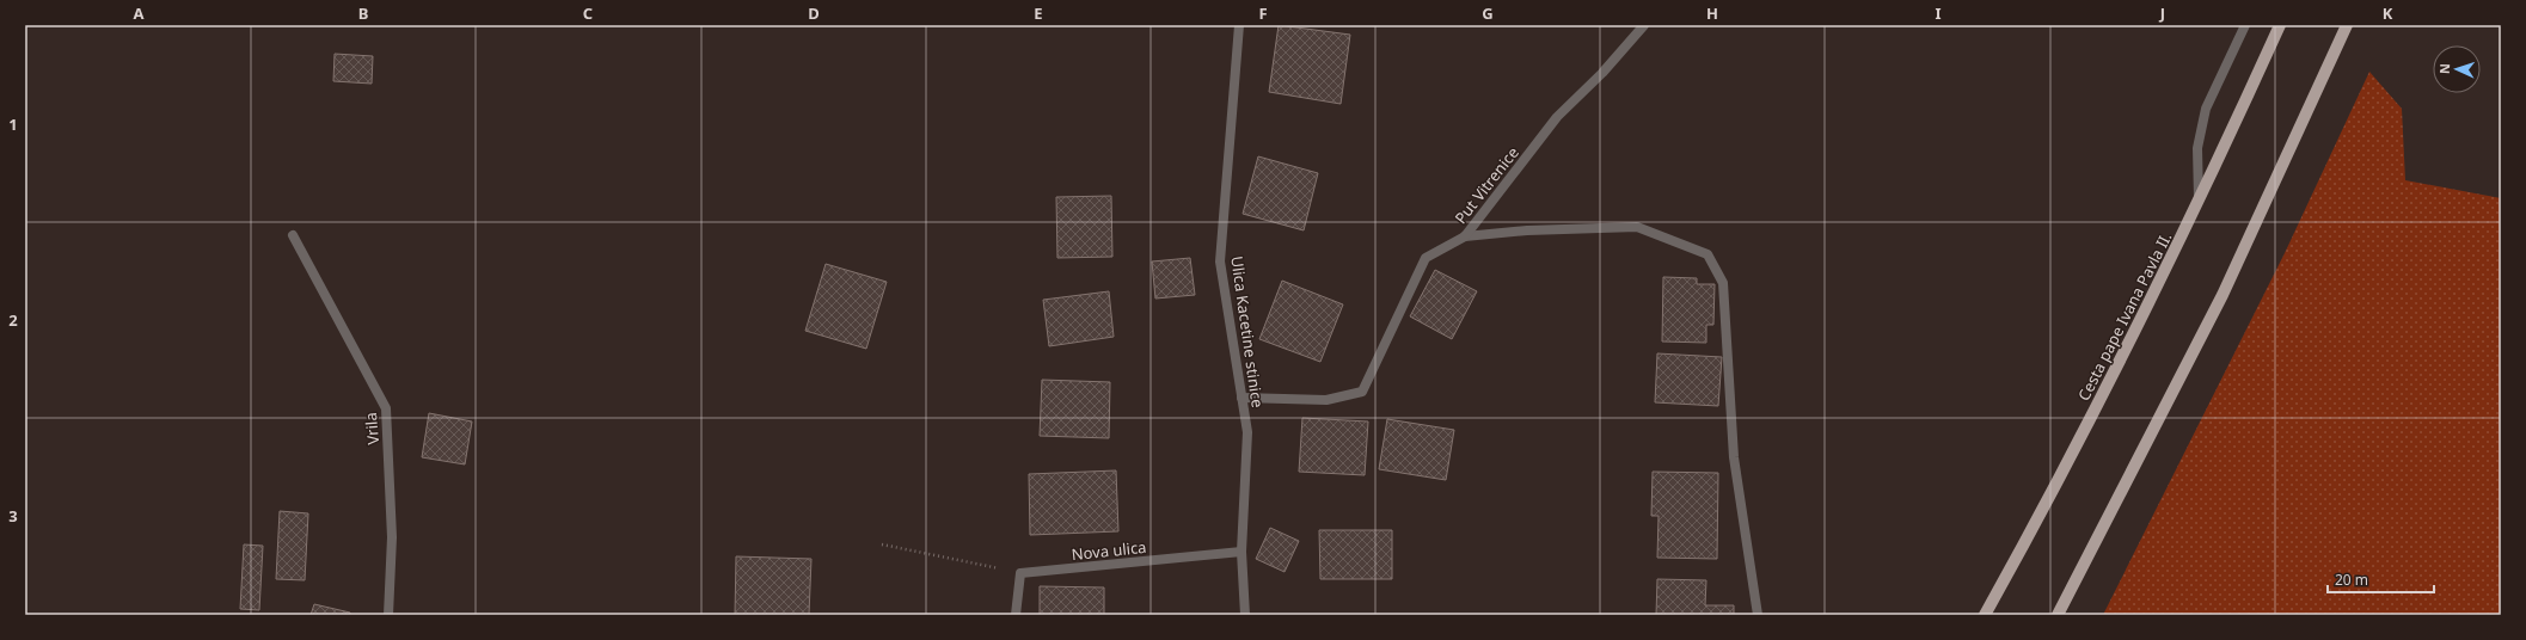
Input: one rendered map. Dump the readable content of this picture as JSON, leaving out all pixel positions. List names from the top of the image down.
{
  "streets": {
    "main road": ["Cesta pape Ivana Pavla II."],
    "street": [
      "Put Vitrenice",
      "Ulica Kacetine stinice",
      "Vrila",
      "Nova ulica"
    ]
  },
  "crossings": [
    ["Put Vitrenice", "Ulica Kacetine stinice"],
    ["Ulica Kacetine stinice", "Nova ulica"]
  ],
  "scale_bar": "20 m",
  "north": "left",
  "grid": {
    "columns": [
      "A",
      "B",
      "C",
      "D",
      "E",
      "F",
      "G",
      "H",
      "I",
      "J",
      "K"
    ],
    "rows": ["1", "2", "3"]
  }
}
